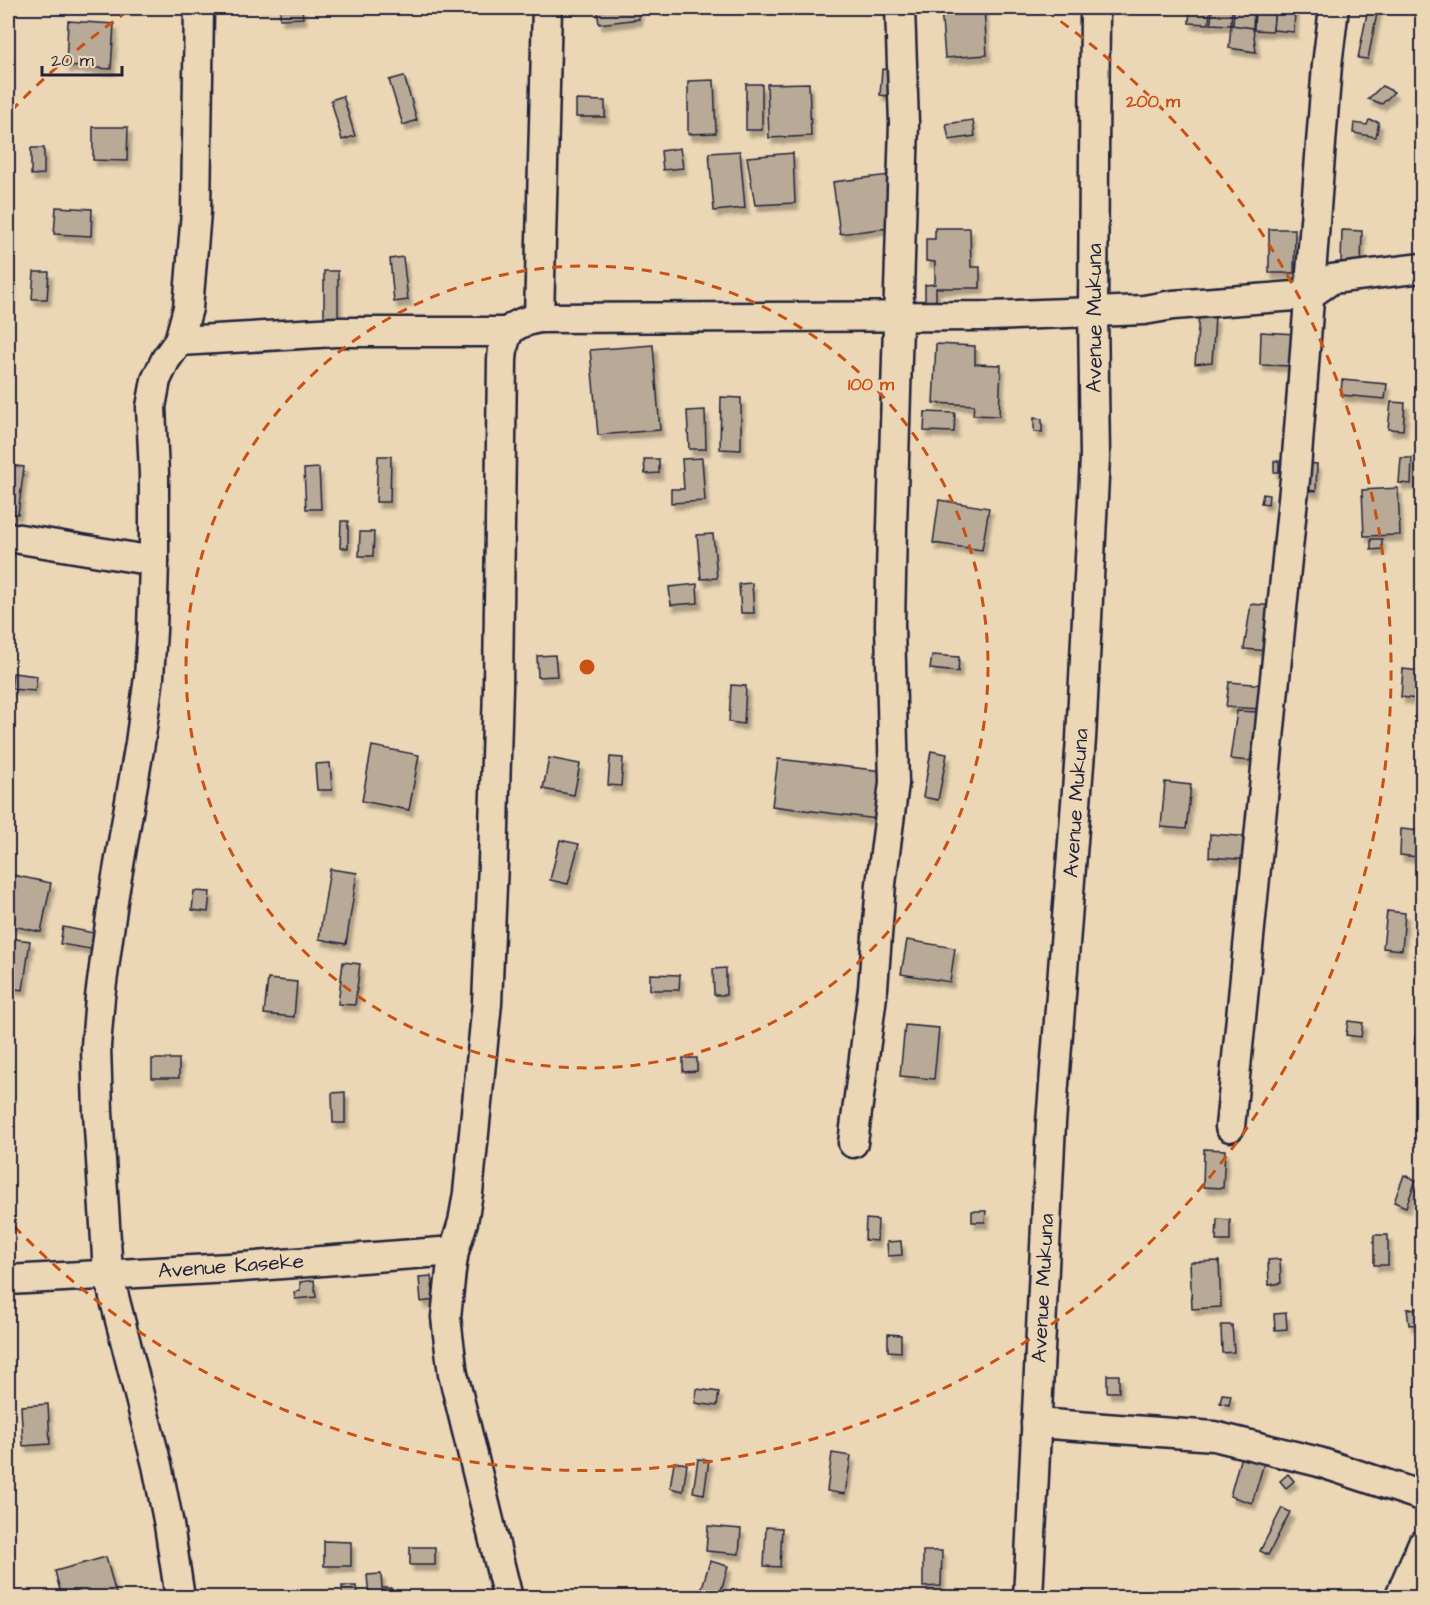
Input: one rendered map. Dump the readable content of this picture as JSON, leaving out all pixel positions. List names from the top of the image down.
{
  "streets": {
    "street": ["Avenue Mukuna", "Avenue Kaseke"]
  },
  "scale_bar": "20 m",
  "rings": ["200 m", "100 m"]
}
